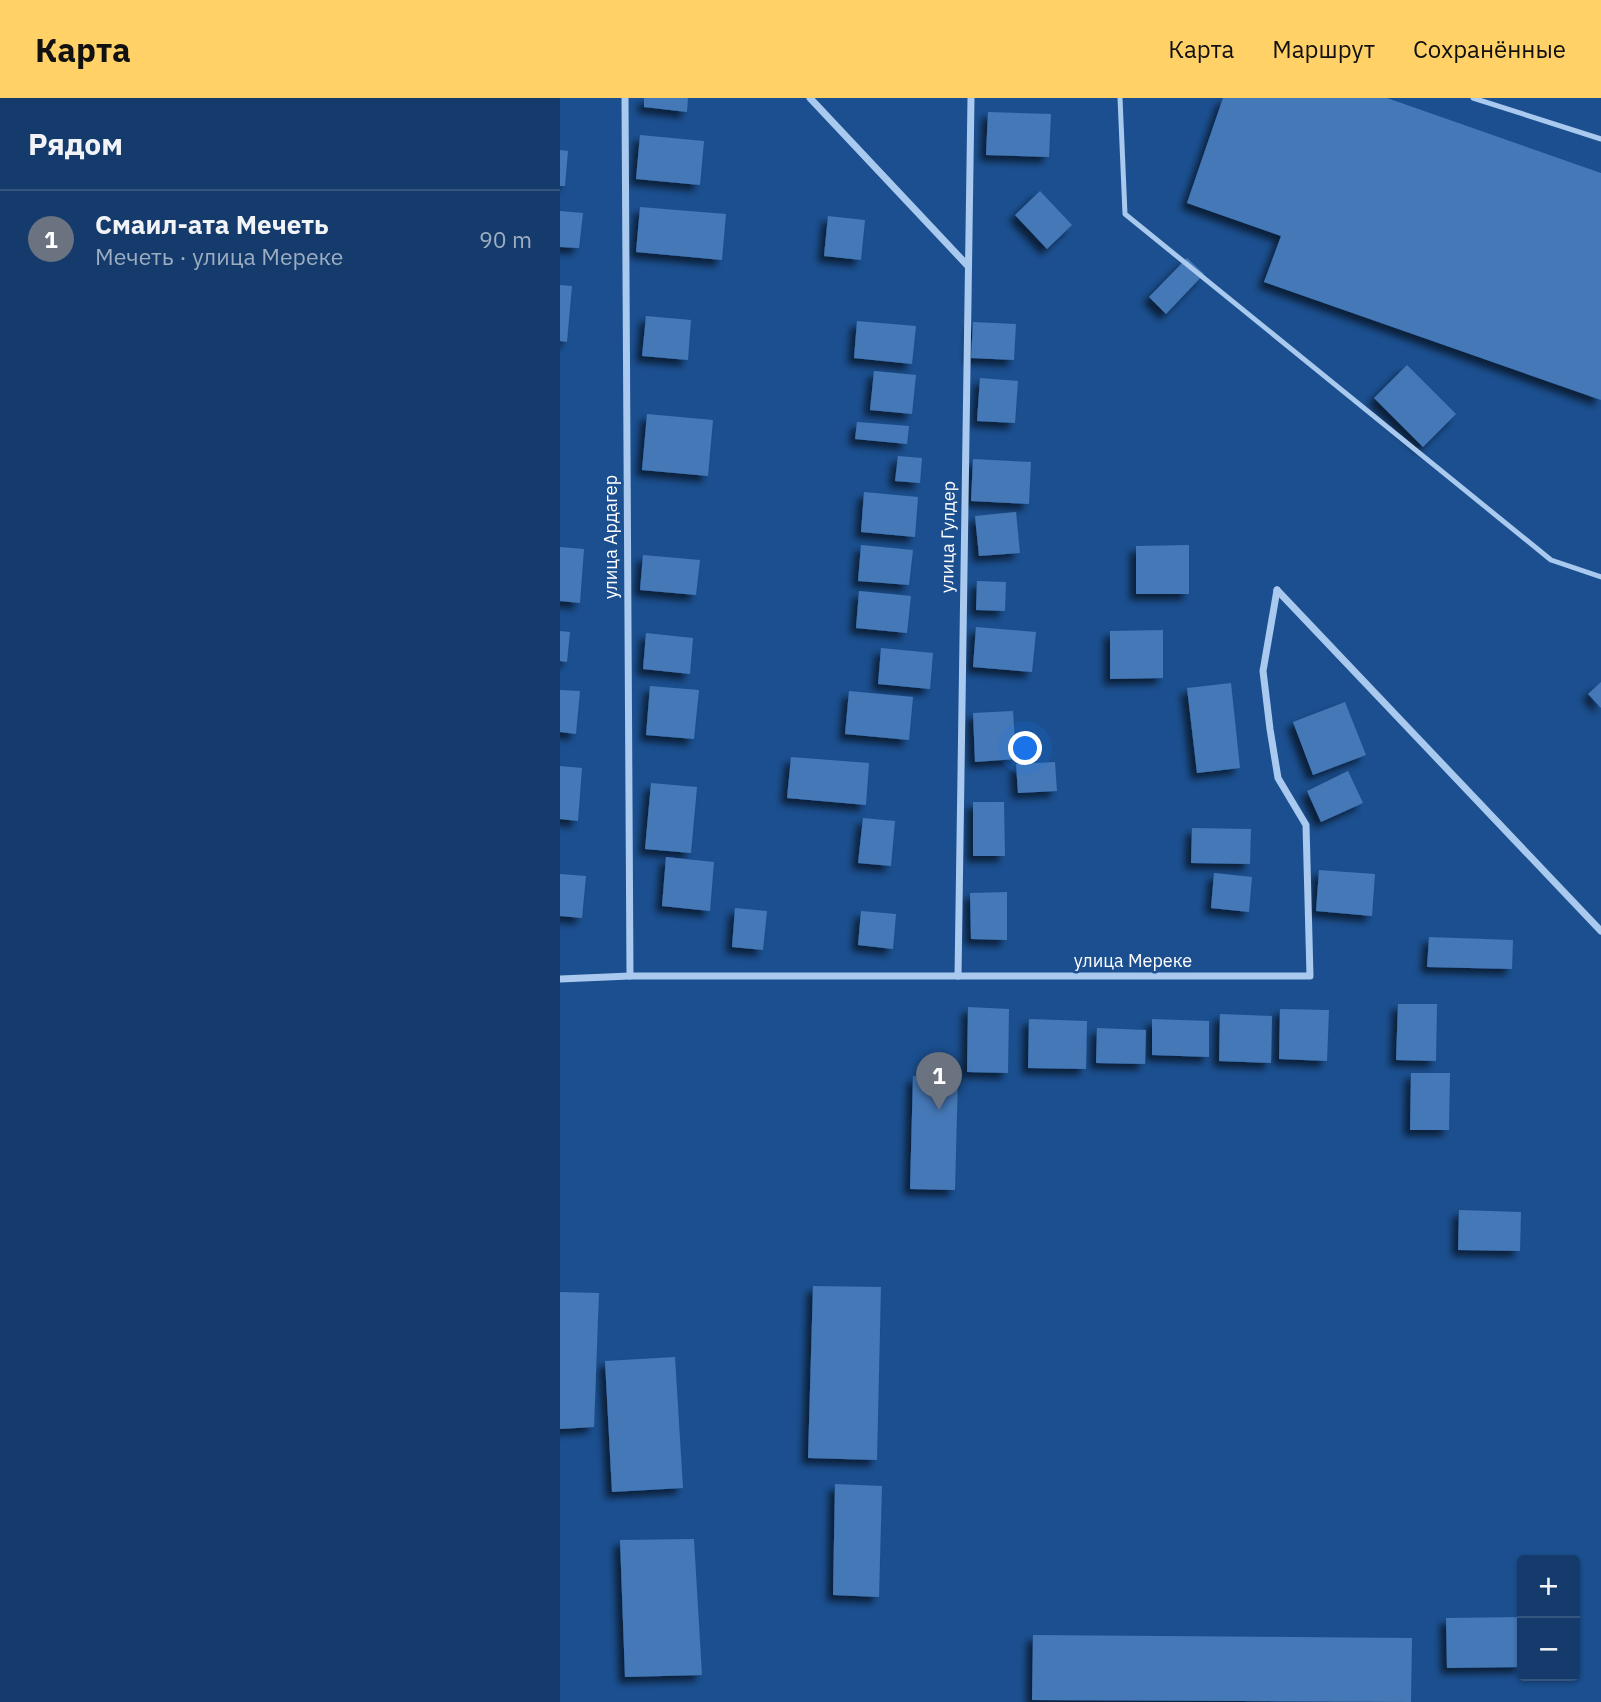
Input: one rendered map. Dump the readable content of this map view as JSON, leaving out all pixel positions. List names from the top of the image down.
{
  "streets": {
    "street": ["улица Ардагер", "улица Гулдер", "улица Мереке"]
  },
  "crossings": [
    ["улица Ардагер", "улица Мереке"],
    ["улица Гулдер", "улица Мереке"]
  ],
  "page": {
    "header": "Карта",
    "nav": ["Карта", "Маршрут", "Сохранённые"],
    "heading": "Рядом",
    "list": [
      {
        "mark": "1",
        "name": "Смаил-ата Мечеть",
        "note": "Мечеть · улица Мереке",
        "value": "90 m"
      }
    ],
    "pins": "1",
    "map_buttons": ["+", "−"]
  }
}
